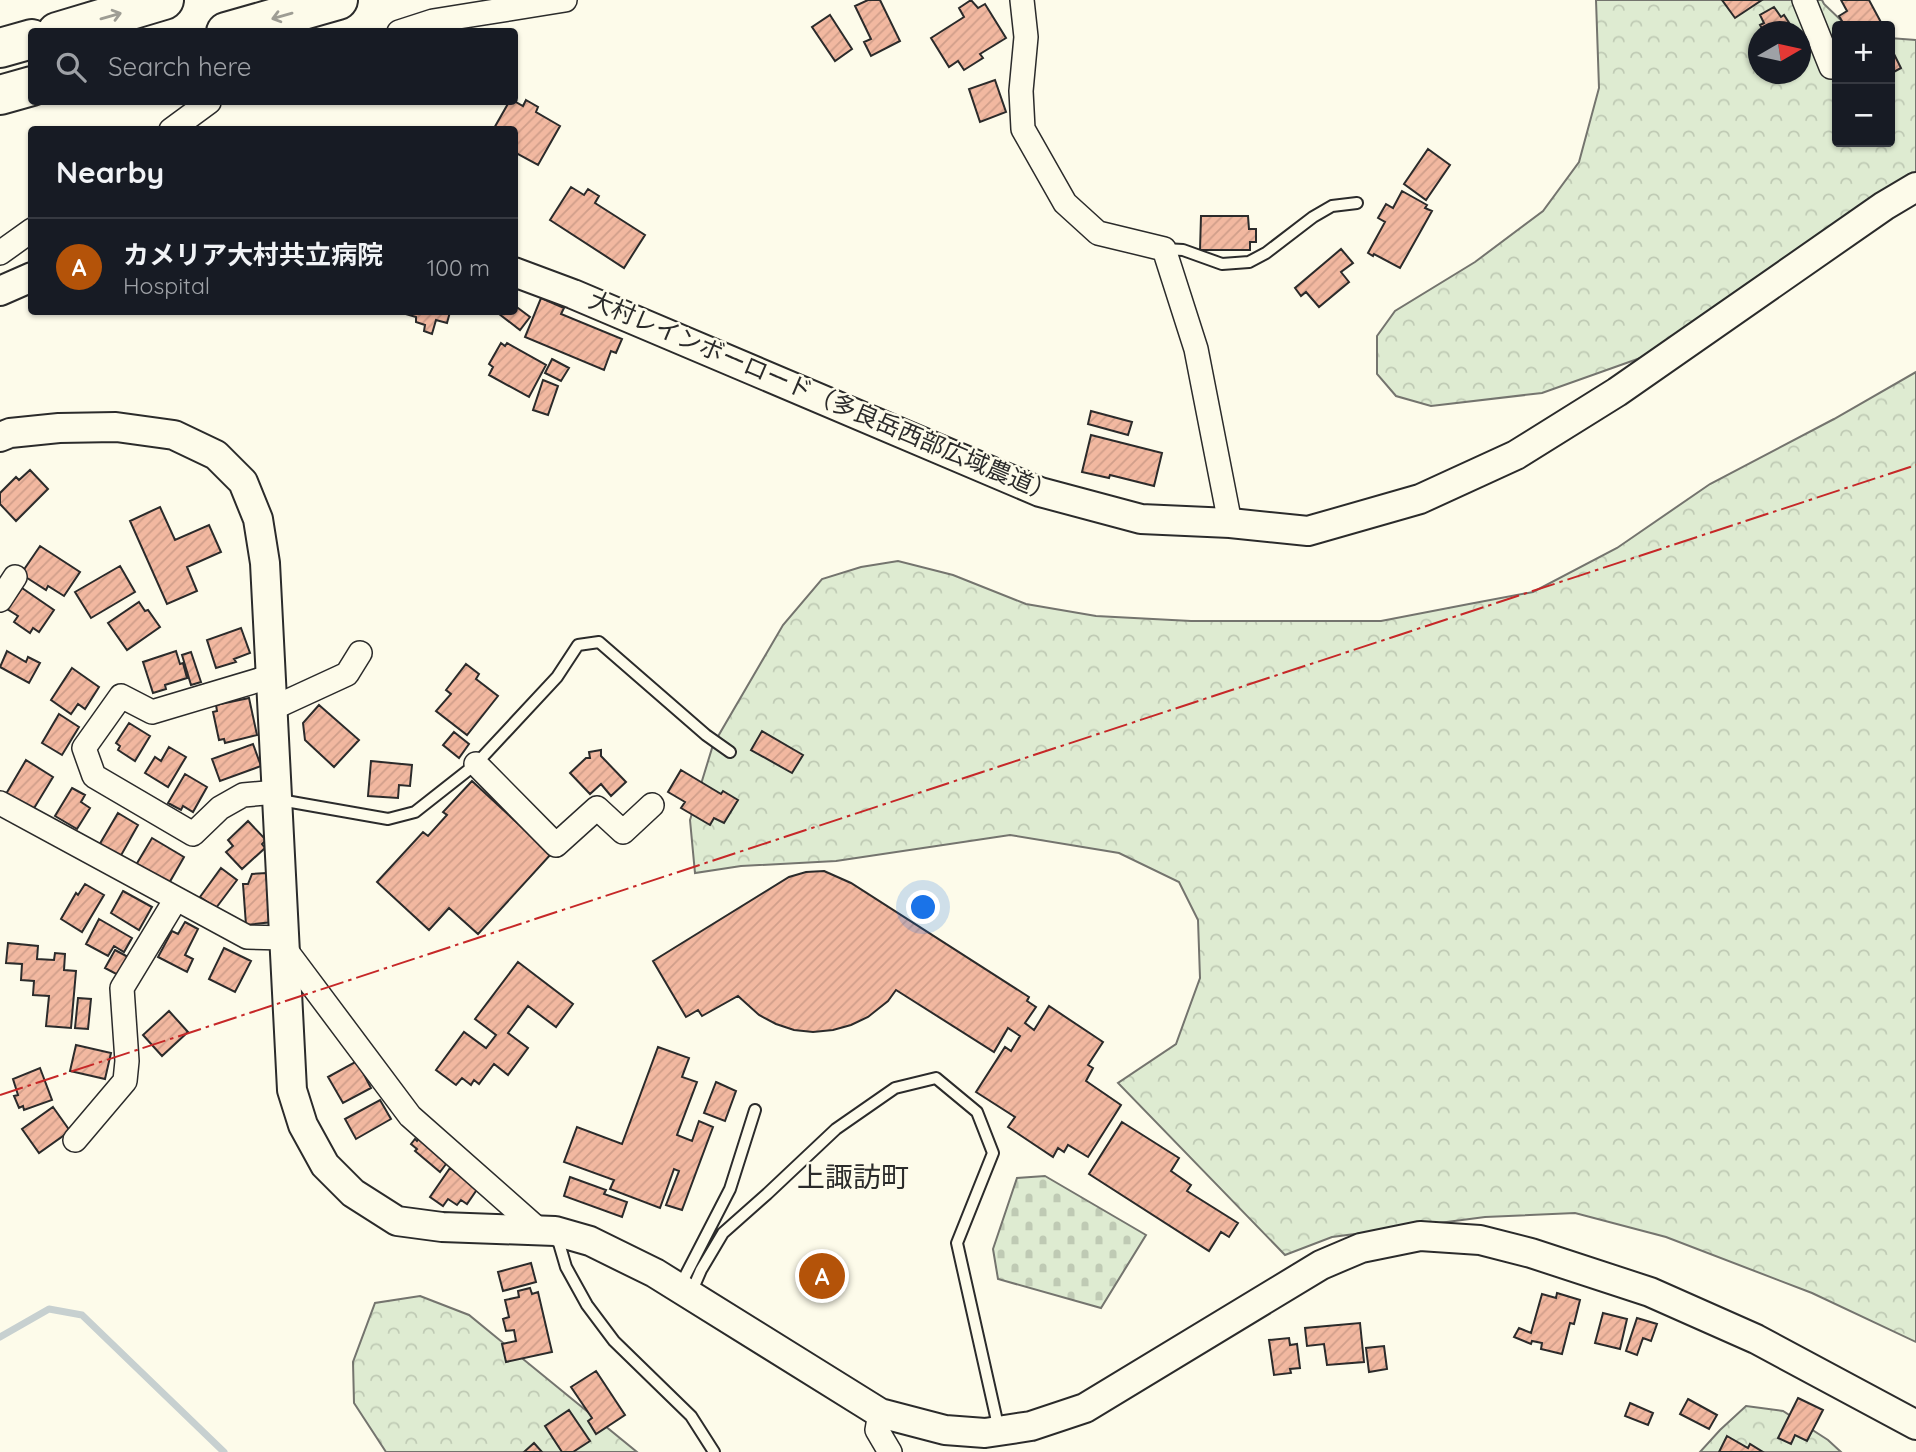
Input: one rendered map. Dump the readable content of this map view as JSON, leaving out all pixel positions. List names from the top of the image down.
{
  "streets": {
    "street": ["大村レインボーロード（多良岳西部広域農道）"]
  },
  "districts": ["上諏訪町"],
  "north": "right",
  "page": {
    "map_buttons": ["+", "−"],
    "search": "Search here",
    "heading": "Nearby",
    "list": [
      {
        "mark": "A",
        "name": "カメリア大村共立病院",
        "note": "Hospital",
        "value": "100 m"
      }
    ],
    "pins": "A"
  }
}
